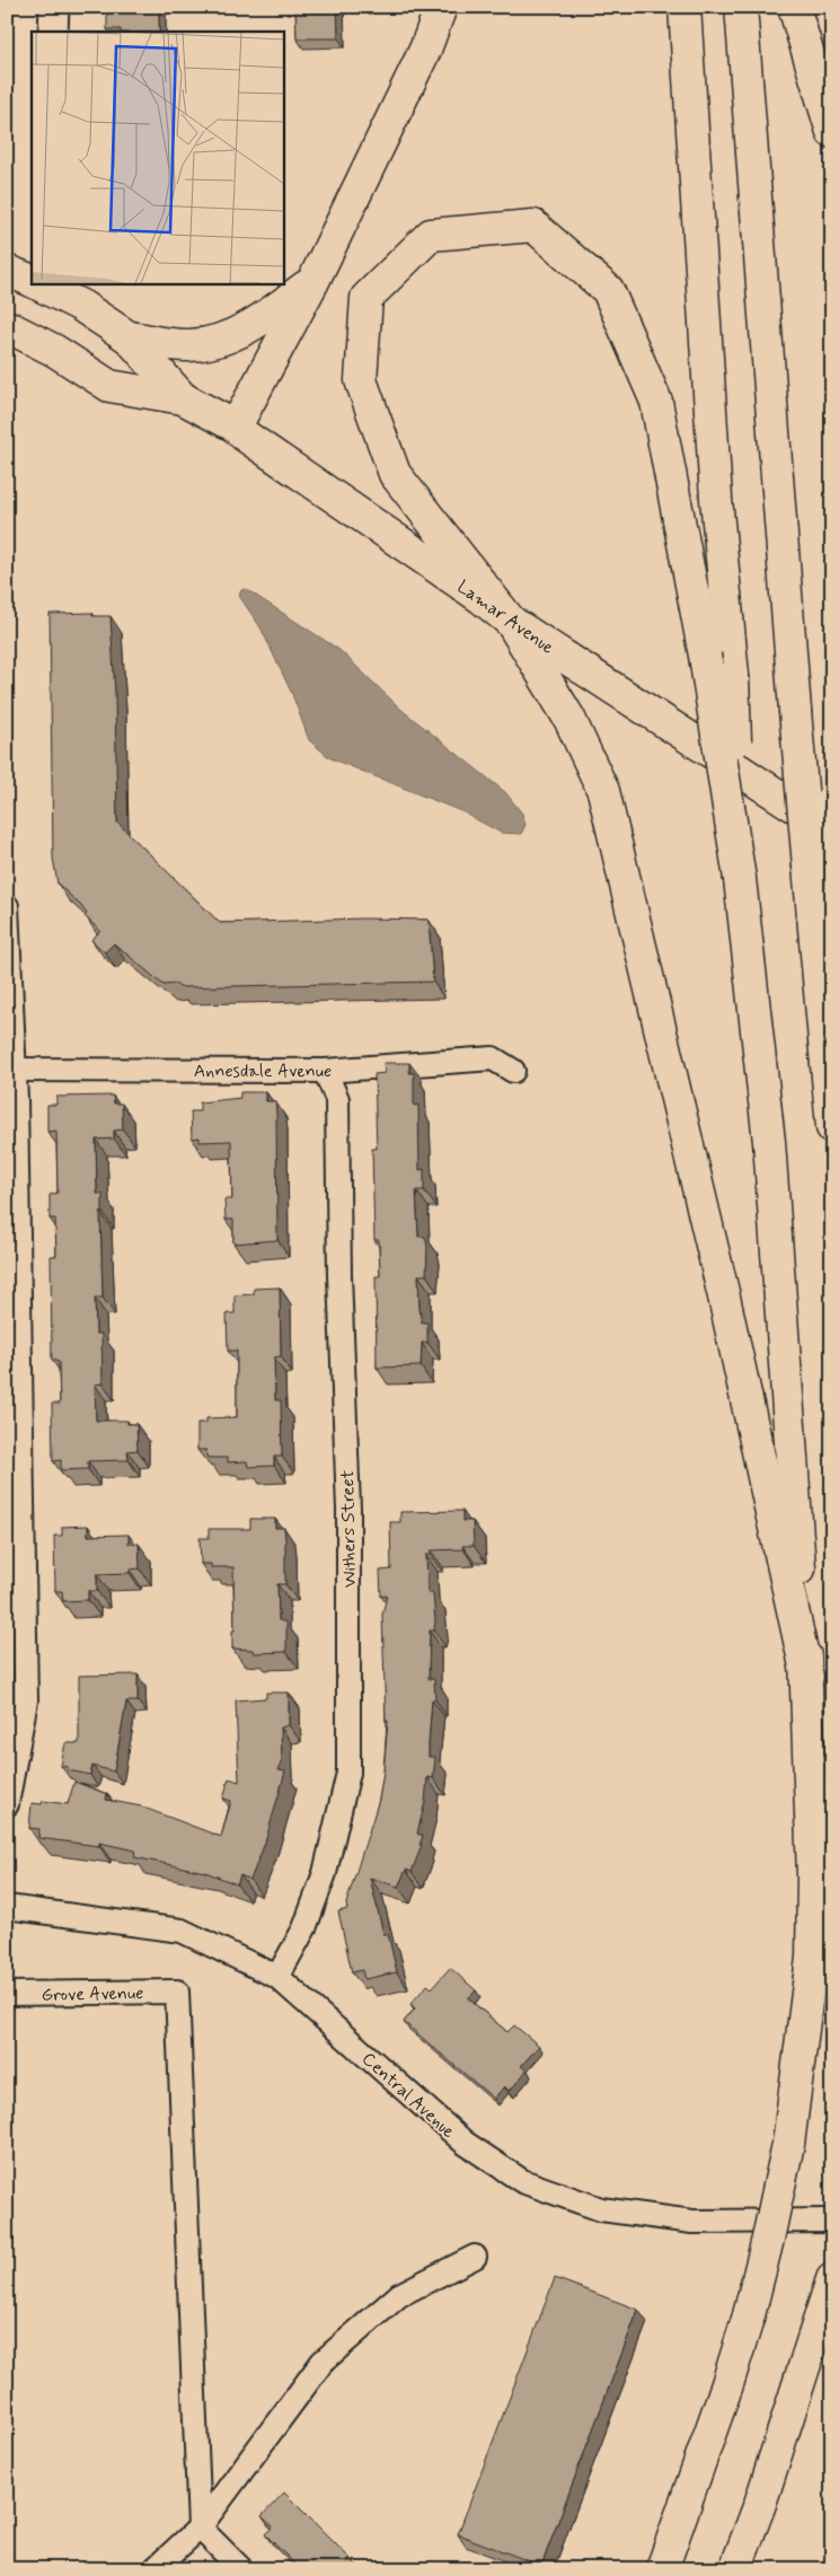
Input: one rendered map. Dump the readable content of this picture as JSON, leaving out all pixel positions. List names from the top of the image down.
{
  "streets": {
    "main road": ["Lamar Avenue"],
    "street": [
      "Annesdale Avenue",
      "Withers Street",
      "Grove Avenue",
      "Central Avenue"
    ]
  },
  "crossings": [
    ["Annesdale Avenue", "Withers Street"],
    ["Withers Street", "Central Avenue"]
  ]
}
